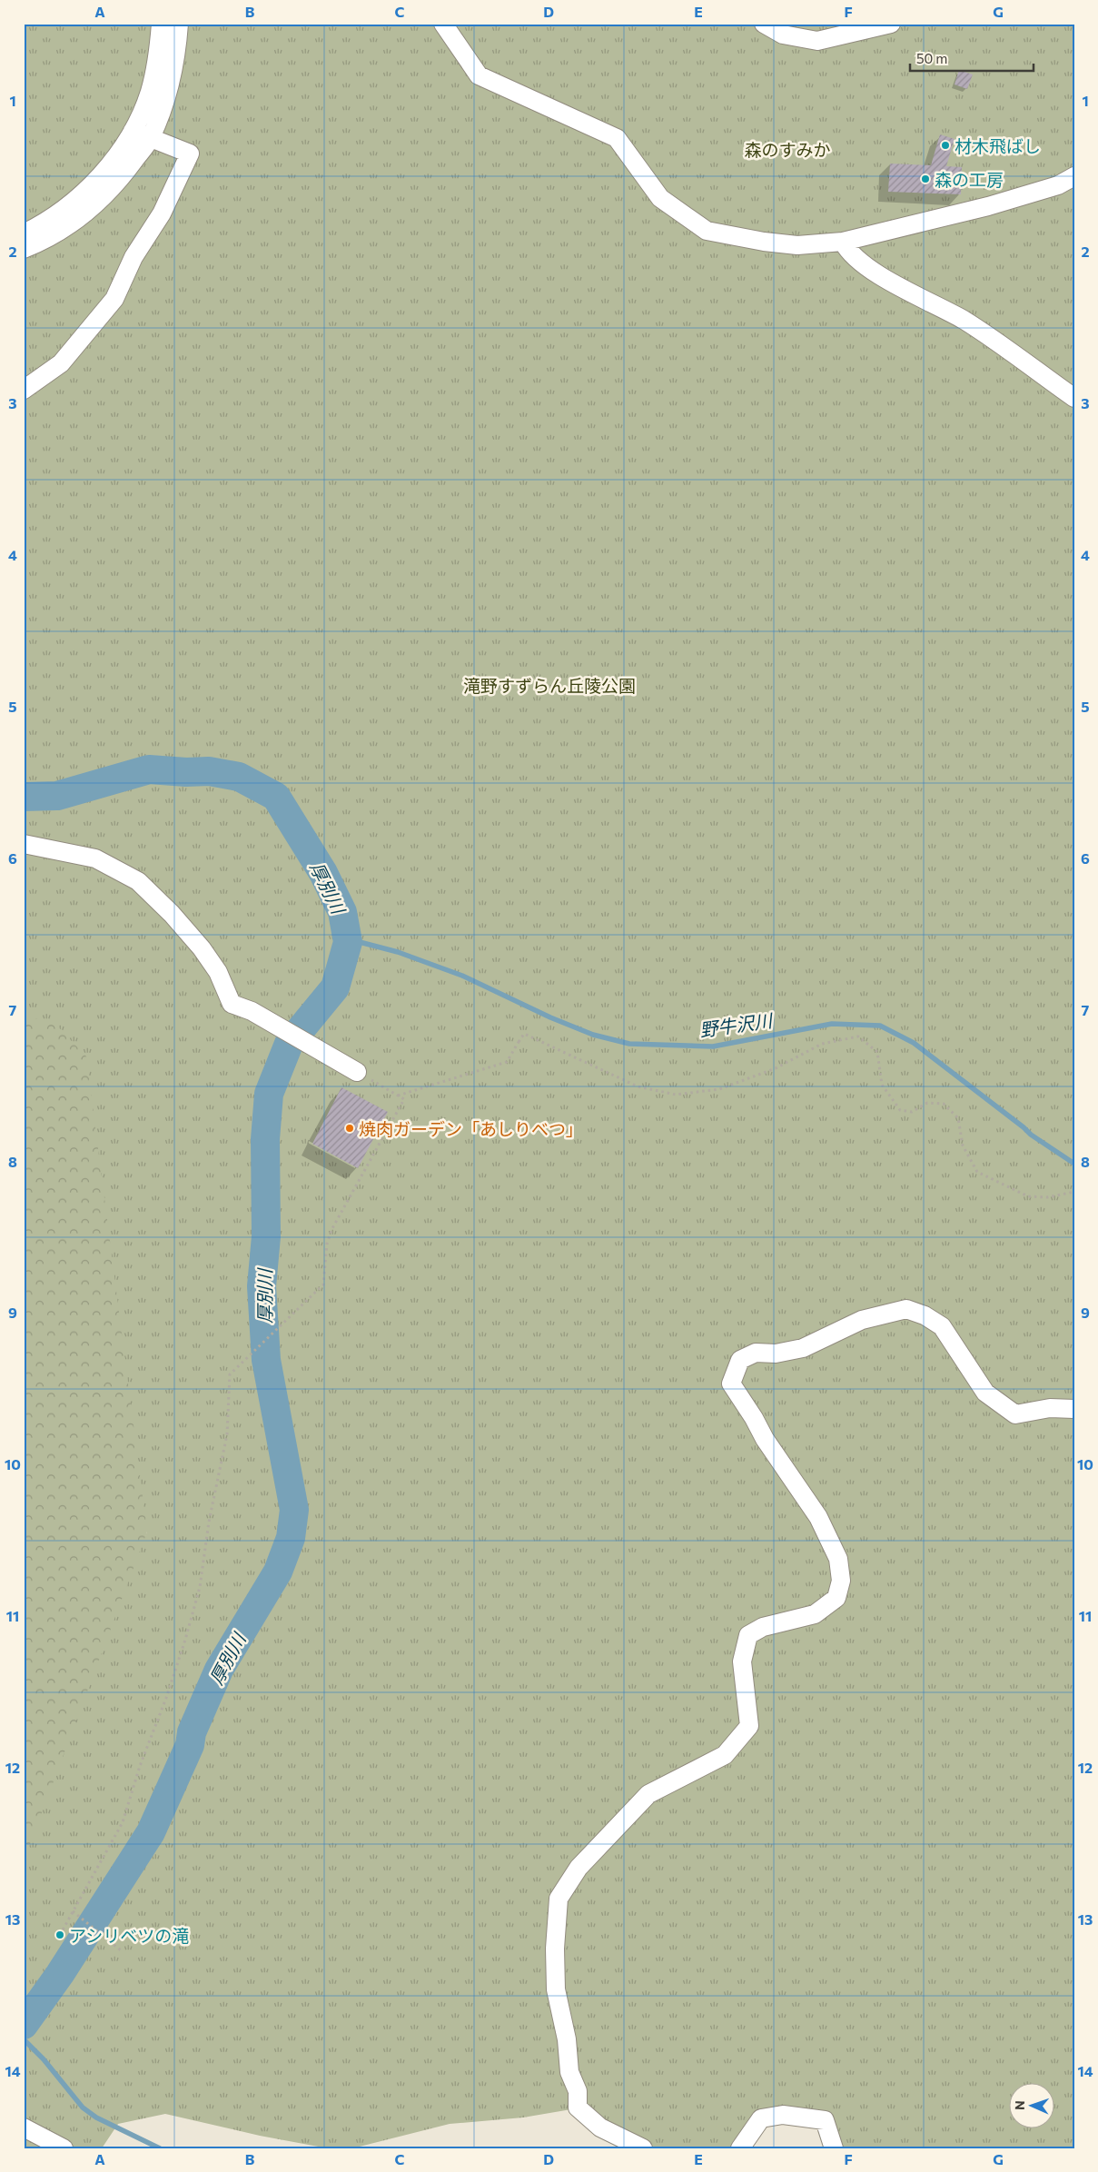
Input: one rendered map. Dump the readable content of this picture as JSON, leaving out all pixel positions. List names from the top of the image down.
{
  "water": ["厚別川", "野牛沢川"],
  "parks": ["森のすみか", "滝野すずらん丘陵公園"],
  "places": [
    "材木飛ばし",
    "森の工房",
    "焼肉ガーデン「あしりべつ」",
    "アシリベツの滝"
  ],
  "scale_bar": "50 m",
  "north": "left",
  "grid": {
    "columns": [
      "A",
      "B",
      "C",
      "D",
      "E",
      "F",
      "G"
    ],
    "rows": [
      "1",
      "2",
      "3",
      "4",
      "5",
      "6",
      "7",
      "8",
      "9",
      "10",
      "11",
      "12",
      "13",
      "14"
    ]
  }
}
